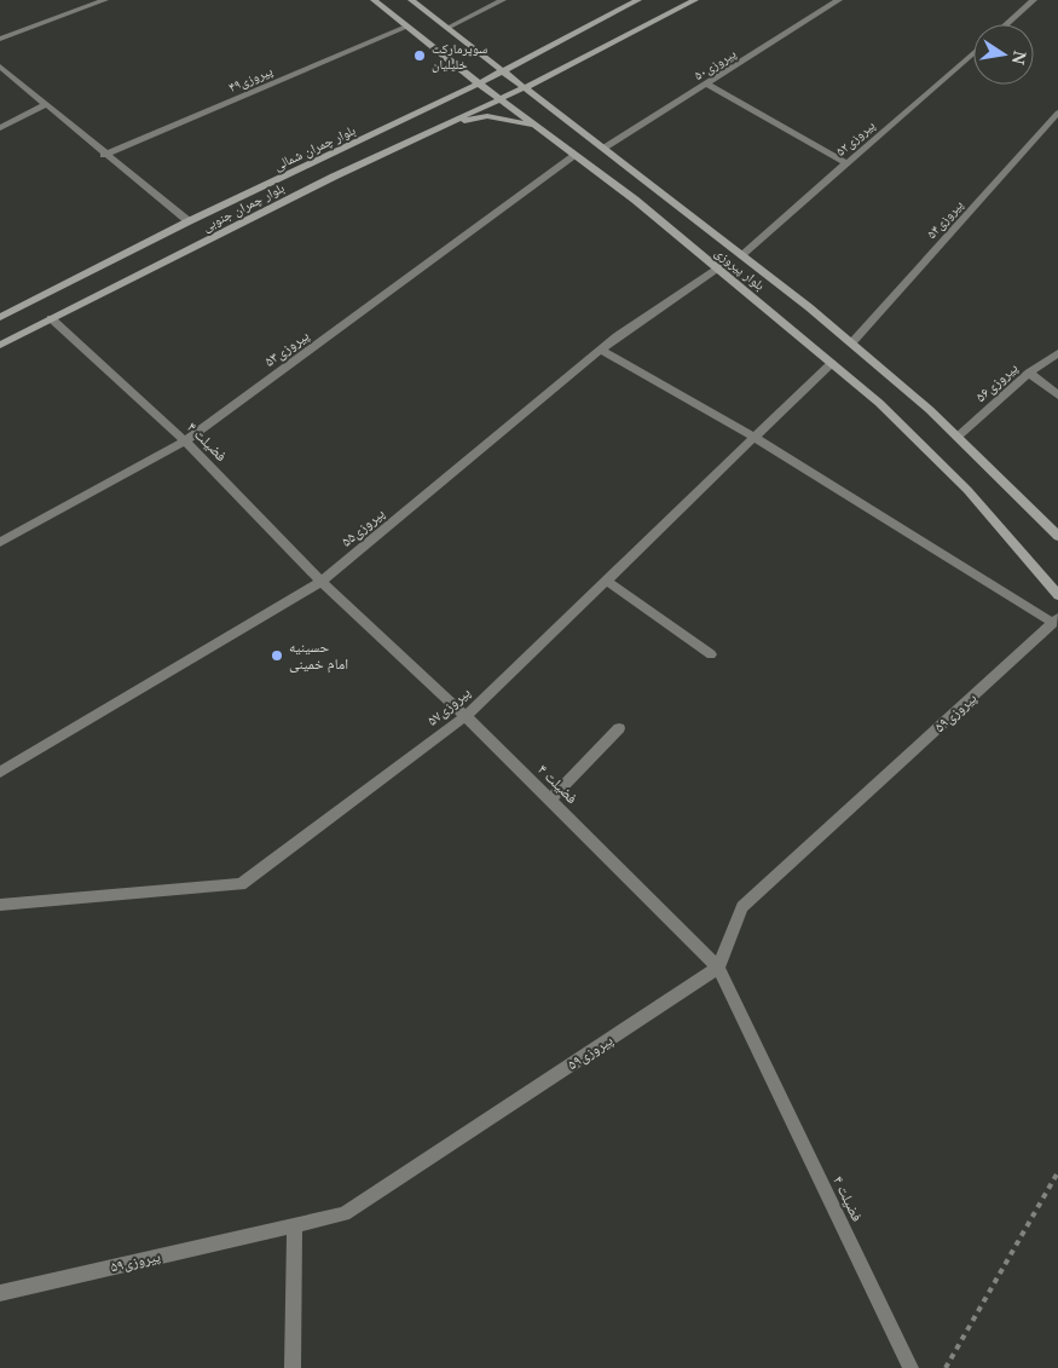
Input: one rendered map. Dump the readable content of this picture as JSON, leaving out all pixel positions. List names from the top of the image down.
{
  "streets": {
    "street": [
      "پیروزی۵۰",
      "پیروزی۴۹",
      "پیروزی۵۲",
      "بلوار چمران شمالی",
      "بلوار چمران جنوبی",
      "پیروزی۵۴",
      "بلوار پیروزی",
      "پیروزی۵۳",
      "پیروزی۵۶",
      "فضیلت ۴",
      "پیروزی۵۵",
      "پیروزی۵۷",
      "پیروزی۵۹"
    ]
  },
  "crossings": [
    ["پیروزی۵۰", "بلوار پیروزی"],
    ["پیروزی۴۹", "بلوار پیروزی"],
    ["پیروزی۵۲", "بلوار پیروزی"],
    ["بلوار چمران شمالی", "بلوار پیروزی"],
    ["بلوار چمران جنوبی", "بلوار پیروزی"],
    ["بلوار چمران جنوبی", "فضیلت ۴"],
    ["پیروزی۵۴", "بلوار پیروزی"],
    ["بلوار پیروزی", "پیروزی۵۳"],
    ["بلوار پیروزی", "پیروزی۵۶"],
    ["بلوار پیروزی", "پیروزی۵۵"],
    ["بلوار پیروزی", "پیروزی۵۷"],
    ["پیروزی۵۳", "فضیلت ۴"],
    ["فضیلت ۴", "پیروزی۵۵"],
    ["فضیلت ۴", "پیروزی۵۷"],
    ["فضیلت ۴", "پیروزی۵۹"]
  ],
  "places": ["سوپرمارکت خلیلیان", "حسینیه امام خمینی"],
  "north": "right"
}
